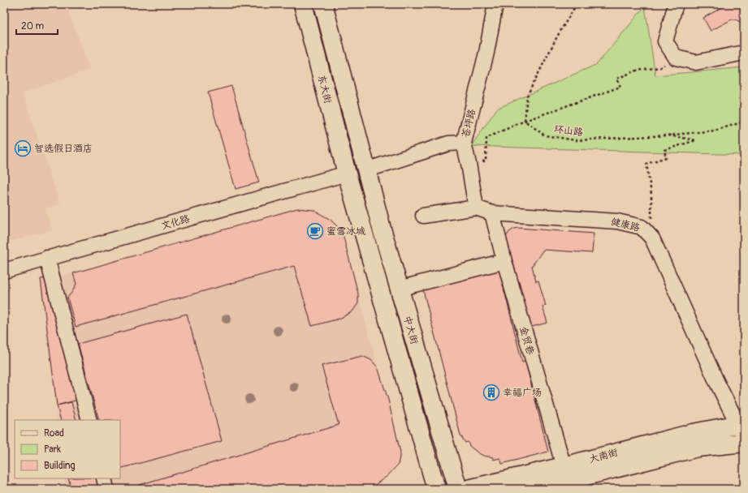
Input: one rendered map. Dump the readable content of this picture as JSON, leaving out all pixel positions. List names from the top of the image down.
{
  "streets": {
    "main road": ["东大街", "中大街", "大南街"],
    "street": [
      "苍坪路",
      "文化路",
      "健康路",
      "金贸巷"
    ],
    "path": ["环山路"]
  },
  "crossings": [
    ["东大街", "苍坪路"],
    ["东大街", "文化路"],
    ["东大街", "中大街"],
    ["苍坪路", "中大街"],
    ["文化路", "中大街"],
    ["健康路", "金贸巷"],
    ["健康路", "大南街"],
    ["金贸巷", "大南街"]
  ],
  "places": {
    "hotel": ["智选假日酒店"],
    "cafe": ["蜜雪冰城"],
    "building": ["幸福广场"]
  },
  "legend": ["Road", "Park", "Building"],
  "scale_bar": "20 m"
}
